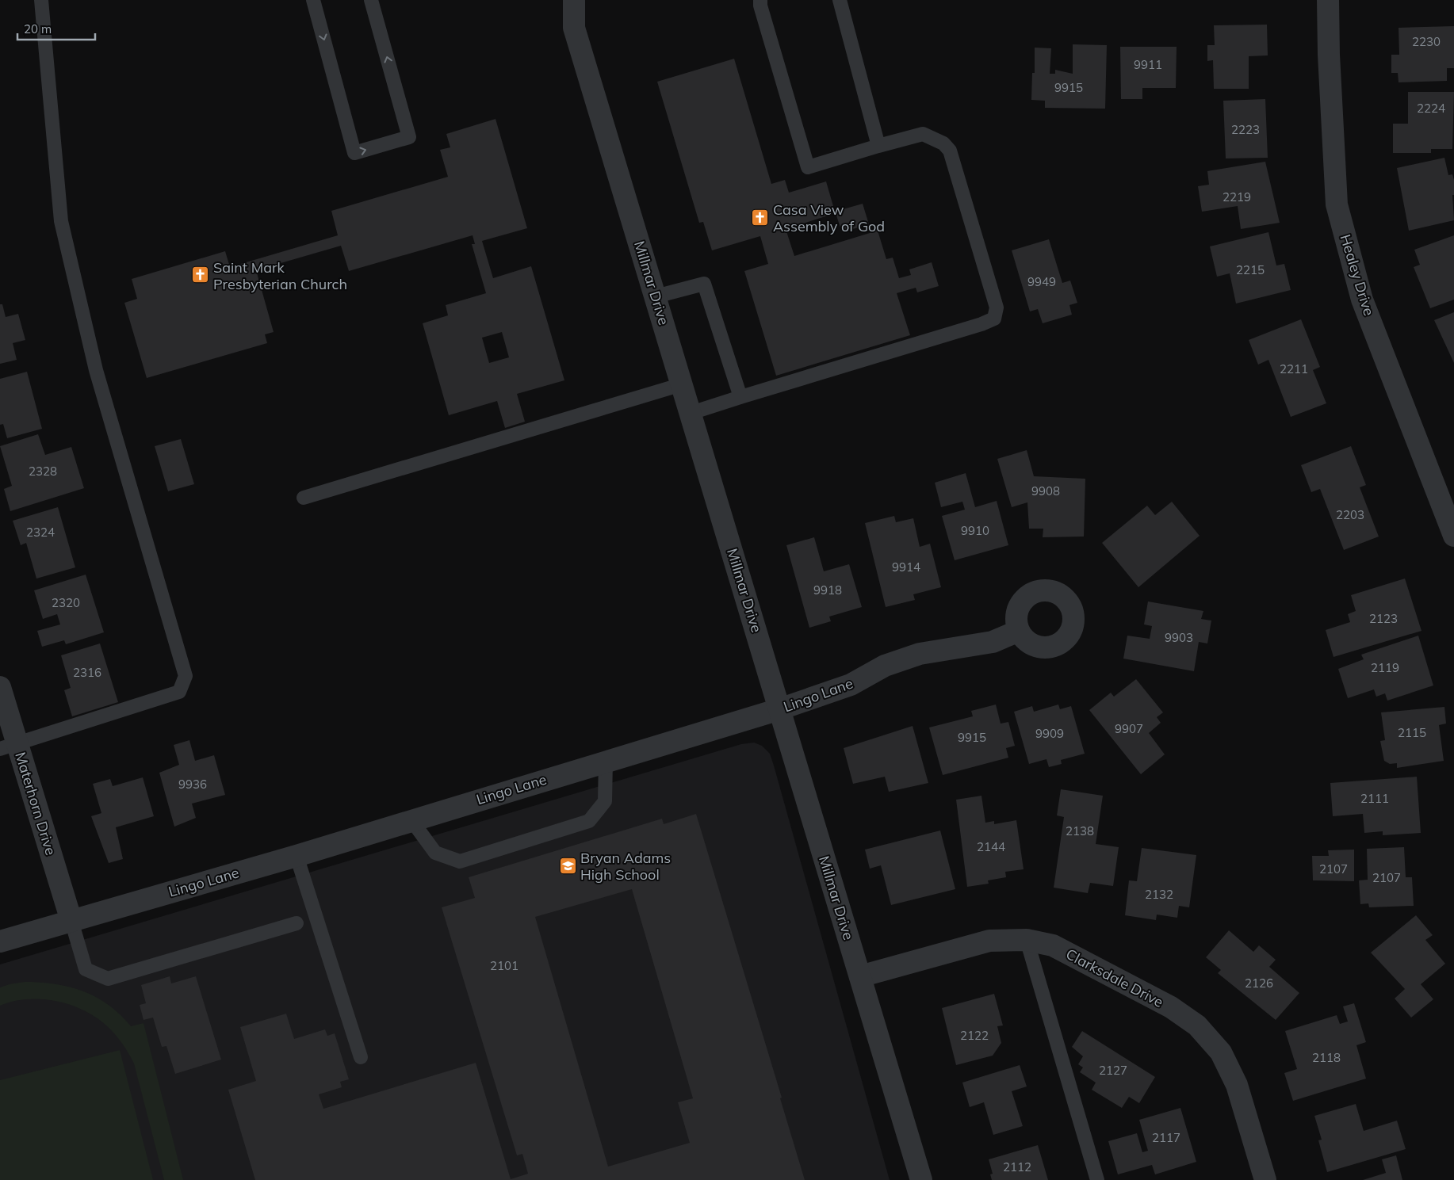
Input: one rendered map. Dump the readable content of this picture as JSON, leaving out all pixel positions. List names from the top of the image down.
{
  "streets": {
    "street": [
      "Healey Drive",
      "Millmar Drive",
      "Lingo Lane",
      "Materhorn Drive",
      "Clarksdale Drive"
    ]
  },
  "crossings": [
    ["Millmar Drive", "Lingo Lane"],
    ["Millmar Drive", "Clarksdale Drive"],
    ["Lingo Lane", "Materhorn Drive"]
  ],
  "places": {
    "church": ["Casa View Assembly of God", "Saint Mark Presbyterian Church"],
    "school or university": ["Bryan Adams High School"]
  },
  "house_numbers": [
    "2230",
    "9911",
    "9915",
    "2224",
    "2223",
    "2219",
    "2215",
    "9949",
    "2211",
    "2328",
    "9908",
    "2203",
    "9910",
    "2324",
    "9914",
    "9918",
    "2320",
    "2123",
    "9903",
    "2119",
    "2316",
    "9907",
    "2115",
    "9909",
    "9915",
    "9936",
    "2111",
    "2138",
    "2144",
    "2107",
    "2107",
    "2132",
    "2101",
    "2126",
    "2122",
    "2118",
    "2127",
    "2117",
    "2112"
  ],
  "scale_bar": "20 m"
}
